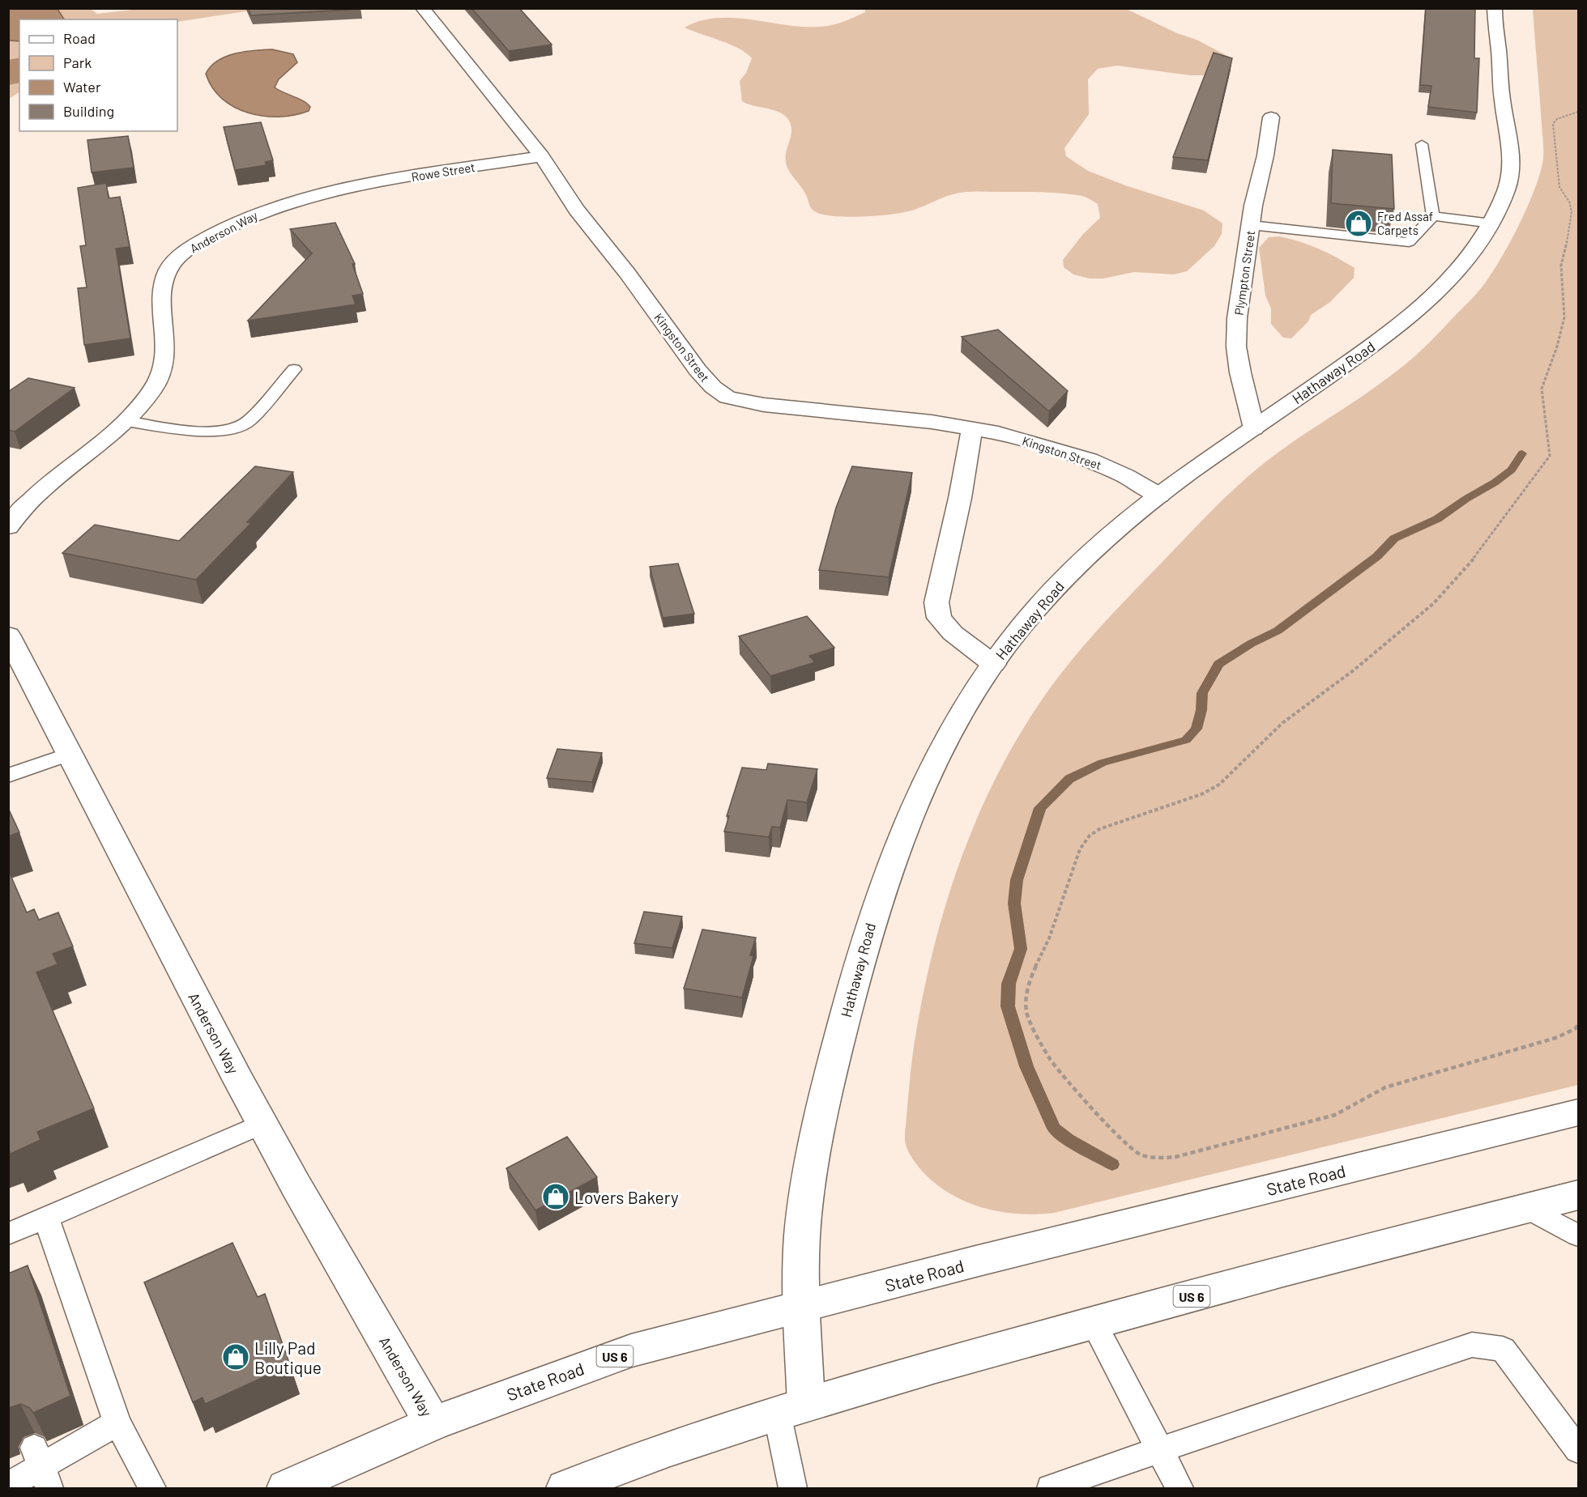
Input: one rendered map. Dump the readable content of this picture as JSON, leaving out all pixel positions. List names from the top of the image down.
{
  "streets": {
    "street": [
      "Rowe Street",
      "Anderson Way",
      "Plympton Street",
      "Kingston Street",
      "Hathaway Road",
      "State Road",
      "US 6"
    ]
  },
  "crossings": [
    ["Rowe Street", "Anderson Way"],
    ["Rowe Street", "Kingston Street"],
    ["Anderson Way", "State Road"],
    ["Plympton Street", "Hathaway Road"],
    ["Kingston Street", "Hathaway Road"],
    ["Hathaway Road", "State Road"],
    ["Hathaway Road", "US 6"]
  ],
  "places": {
    "shop": ["Fred Assaf Carpets", "Lovers Bakery", "Lilly Pad Boutique"]
  },
  "legend": [
    "Road",
    "Park",
    "Water",
    "Building"
  ]
}
